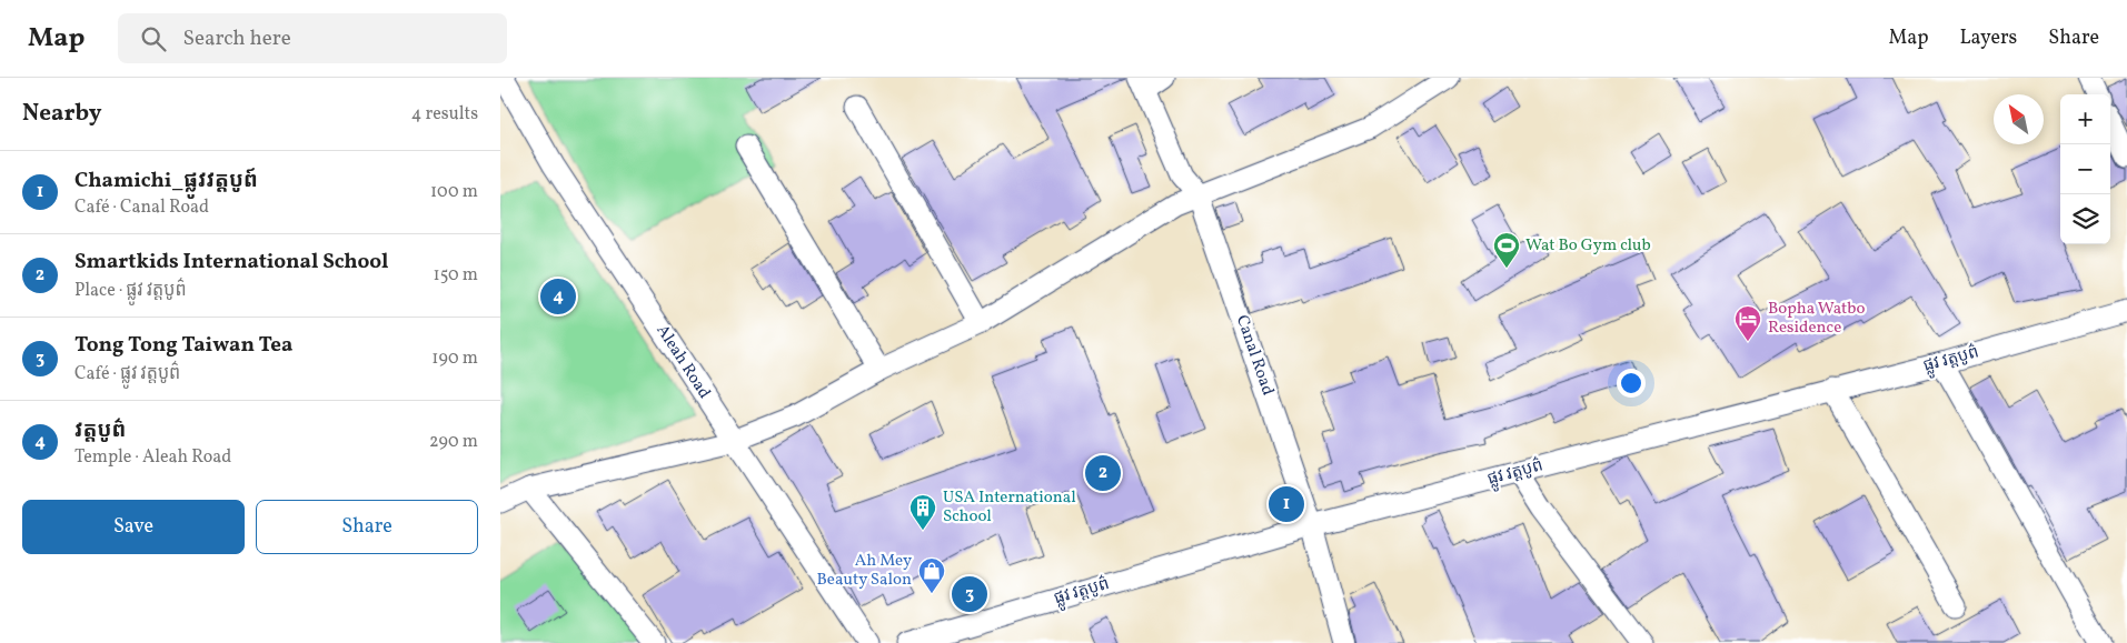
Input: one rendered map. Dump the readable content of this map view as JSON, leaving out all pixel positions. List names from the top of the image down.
{
  "streets": {
    "street": ["Canal Road", "ផ្លូវ វត្តបូព៌", "Aleah Road"]
  },
  "crossings": [
    ["Canal Road", "ផ្លូវ វត្តបូព៌"]
  ],
  "places": {
    "sports": ["Wat Bo Gym club"],
    "hotel": ["Bopha Watbo Residence"],
    "building": ["USA International School"],
    "shop": ["Ah Mey Beauty Salon"]
  },
  "north": "top left",
  "page": {
    "header": "Map",
    "search": "Search here",
    "nav": ["Map", "Layers", "Share"],
    "heading": ["Nearby", "4 results"],
    "map_buttons": ["+", "−"],
    "list": [
      {
        "mark": "1",
        "name": "Chamichi_ផ្លូវវត្តបូព៍",
        "note": "Café · Canal Road",
        "value": "100 m"
      },
      {
        "mark": "2",
        "name": "Smartkids International School",
        "note": "Place · ផ្លូវ វត្តបូព៌",
        "value": "150 m"
      },
      {
        "mark": "3",
        "name": "Tong Tong Taiwan Tea",
        "note": "Café · ផ្លូវ វត្តបូព៌",
        "value": "190 m"
      },
      {
        "mark": "4",
        "name": "វត្តបូព៌",
        "note": "Temple · Aleah Road",
        "value": "290 m"
      }
    ],
    "pins": [
      "4",
      "2",
      "1",
      "3"
    ],
    "buttons": ["Save", "Share"]
  }
}
